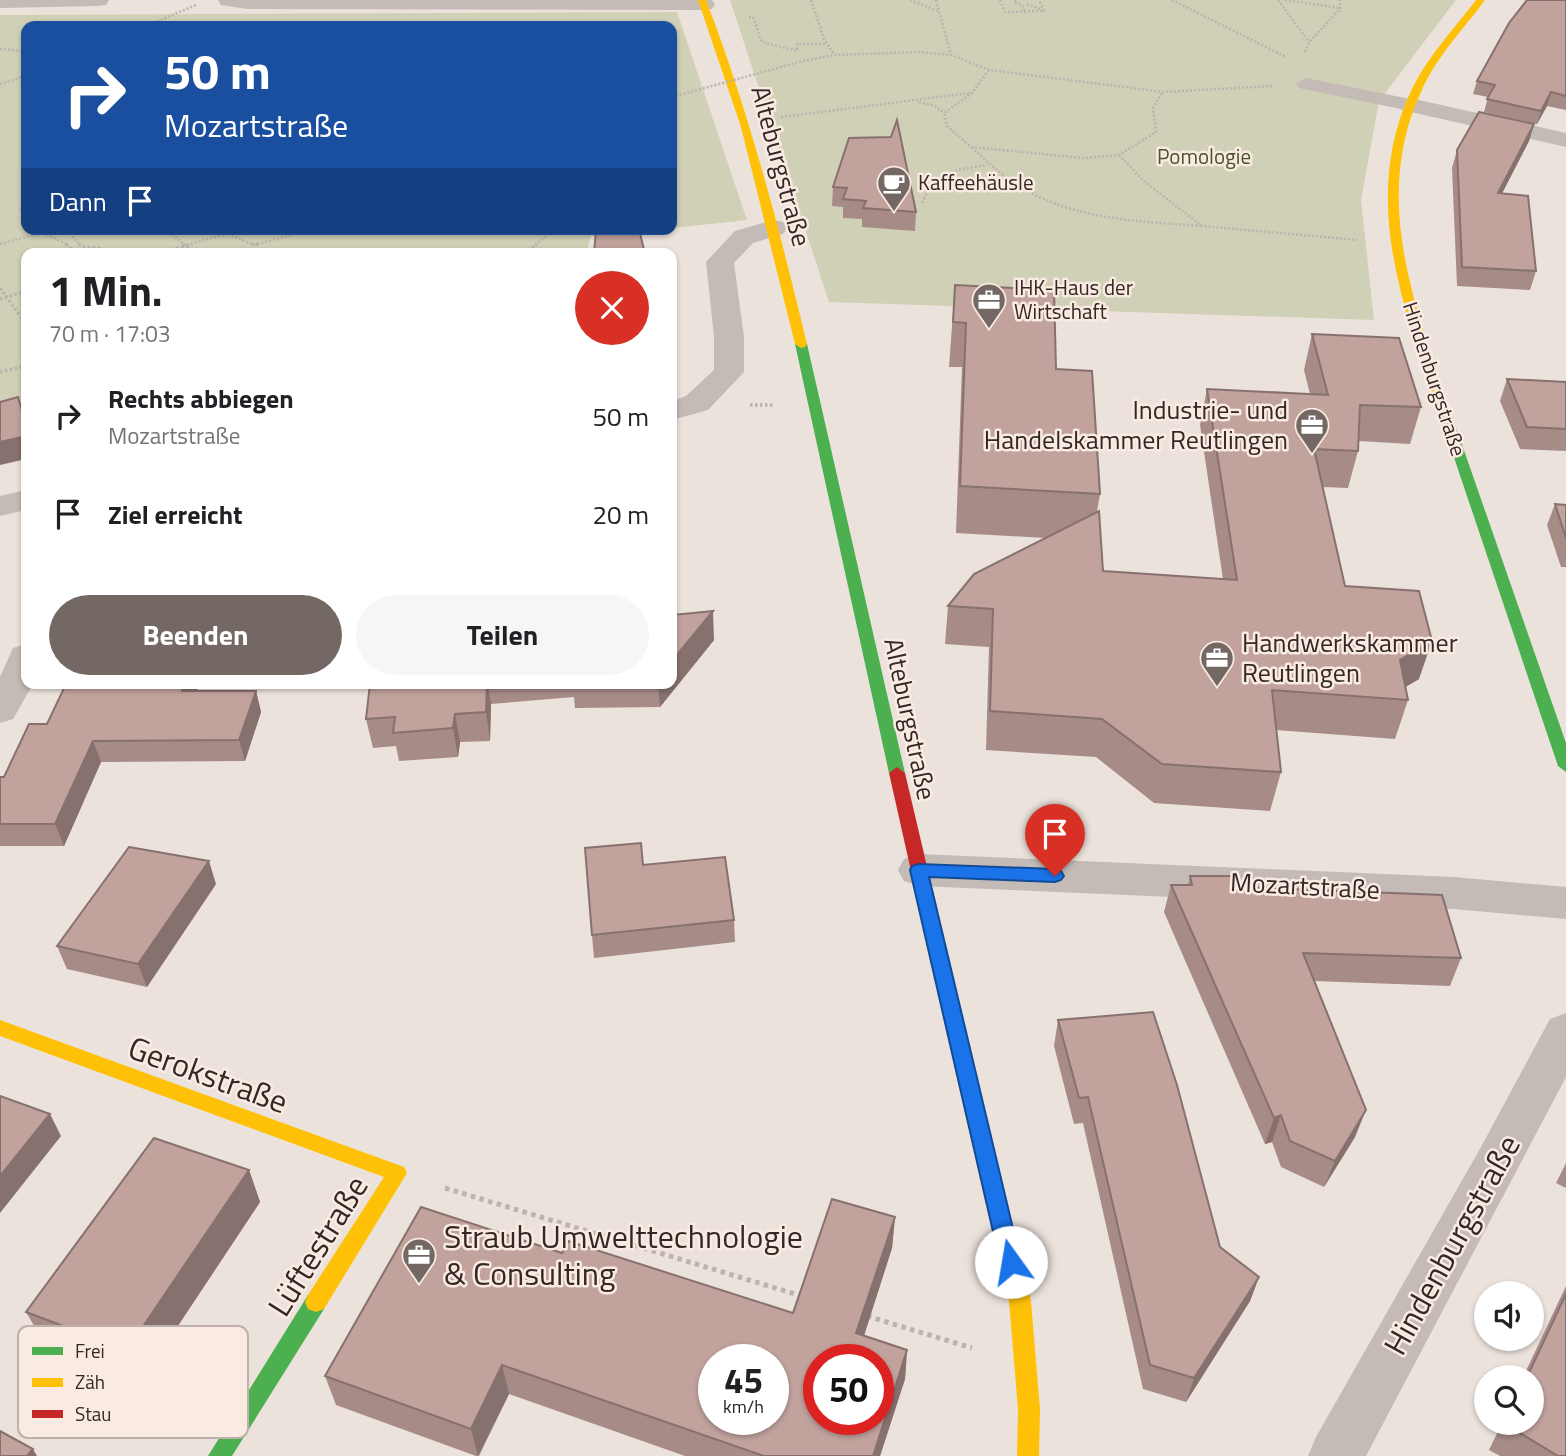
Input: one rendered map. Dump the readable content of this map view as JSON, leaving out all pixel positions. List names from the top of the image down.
{
  "streets": {
    "street": [
      "Alteburgstraße",
      "Hindenburgstraße",
      "Mozartstraße",
      "Gerokstraße",
      "Lüftestraße"
    ]
  },
  "crossings": [
    ["Alteburgstraße", "Mozartstraße"],
    ["Gerokstraße", "Lüftestraße"]
  ],
  "parks": ["Pomologie"],
  "places": {
    "cafe": ["Kaffeehäusle"],
    "office": [
      "IHK-Haus der Wirtschaft",
      "Industrie- und Handelskammer Reutlingen",
      "Handwerkskammer Reutlingen",
      "Straub Umwelttechnologie & Consulting"
    ]
  },
  "legend": ["Frei", "Zäh", "Stau"],
  "page": {
    "turn": ["50 m", "Mozartstraße"],
    "then": "Dann",
    "heading": ["1 Min.", "70 m · 17:03"],
    "list": [
      {
        "name": "Rechts abbiegen",
        "note": "Mozartstraße",
        "value": "50 m"
      },
      {
        "name": "Ziel erreicht",
        "value": "20 m"
      }
    ],
    "buttons": ["Beenden", "Teilen"],
    "speed": "45 km/h",
    "limit": "50"
  }
}
